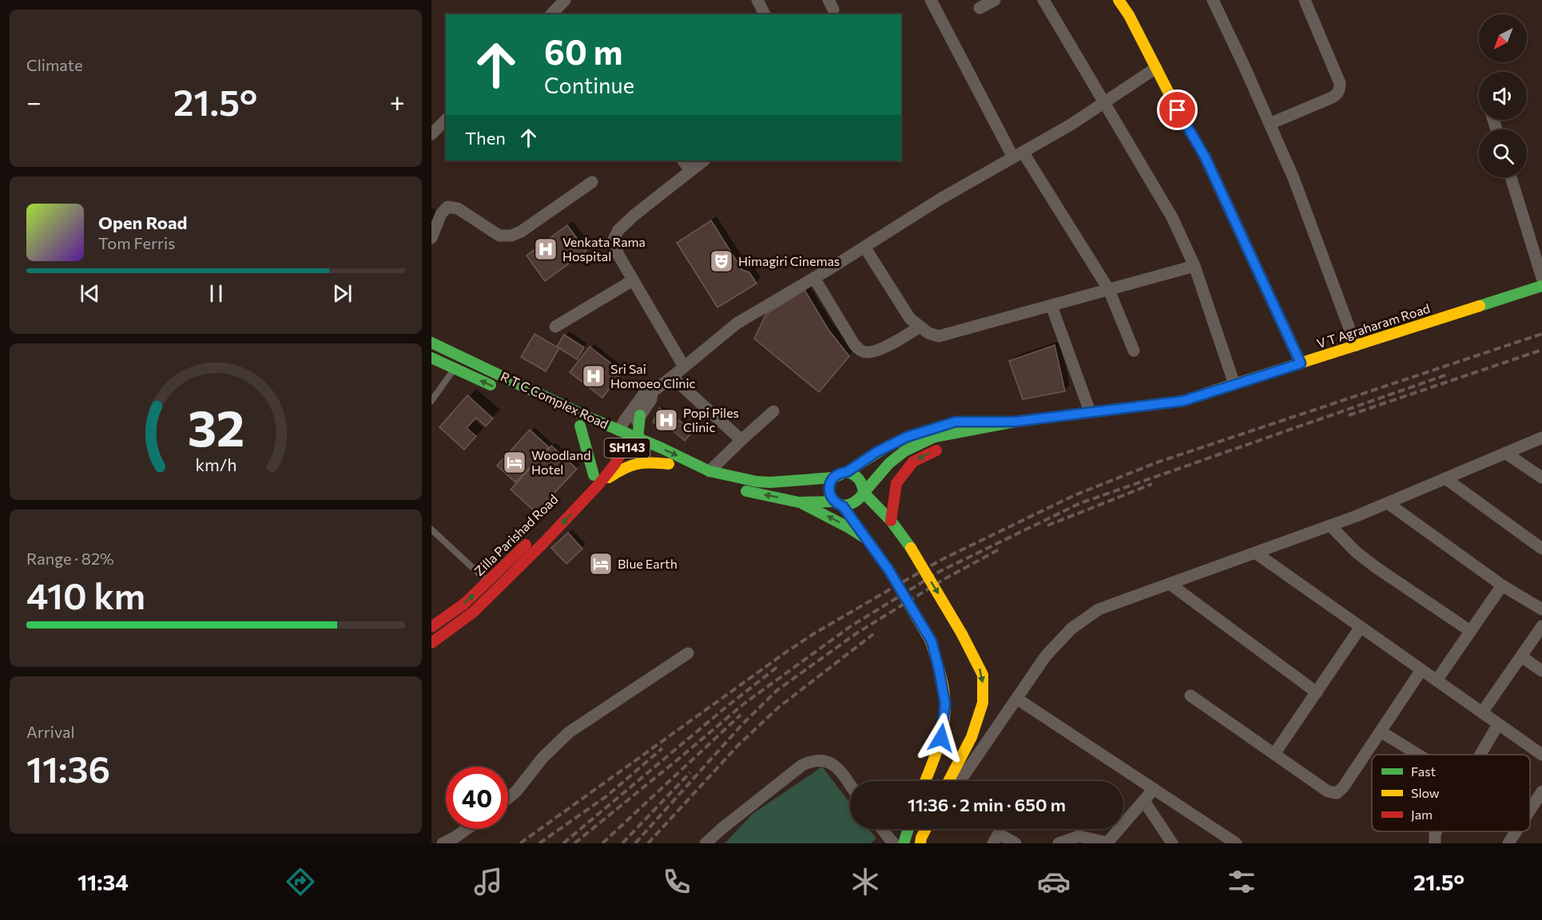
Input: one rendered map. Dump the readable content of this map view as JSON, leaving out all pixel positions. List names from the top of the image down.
{
  "streets": {
    "main road": [
      "V T Agraharam Road",
      "R T C Complex Road",
      "SH143",
      "Zilla Parishad Road"
    ]
  },
  "crossings": [
    ["R T C Complex Road", "SH143"],
    ["R T C Complex Road", "Zilla Parishad Road"]
  ],
  "places": {
    "hospital": ["Venkata Rama Hospital", "Sri Sai Homoeo Clinic", "Popi Piles Clinic"],
    "theatre": ["Himagiri Cinemas"],
    "hotel": ["Woodland Hotel", "Blue Earth"]
  },
  "legend": ["Fast", "Slow", "Jam"],
  "north": "bottom left",
  "page": {
    "tile": [
      "Climate",
      ["Range · 82%", "410 km"],
      ["Arrival", "11:36"]
    ],
    "turn": ["60 m", "Continue"],
    "heat": ["−", "21.5°", "+"],
    "then": "Then",
    "song": ["Open Road", "Tom Ferris"],
    "limit": "40",
    "trip": "11:36 · 2 min · 650 m",
    "tabs": ["11:34", "21.5°"],
    "gauge": ["32", "km/h"]
  }
}
